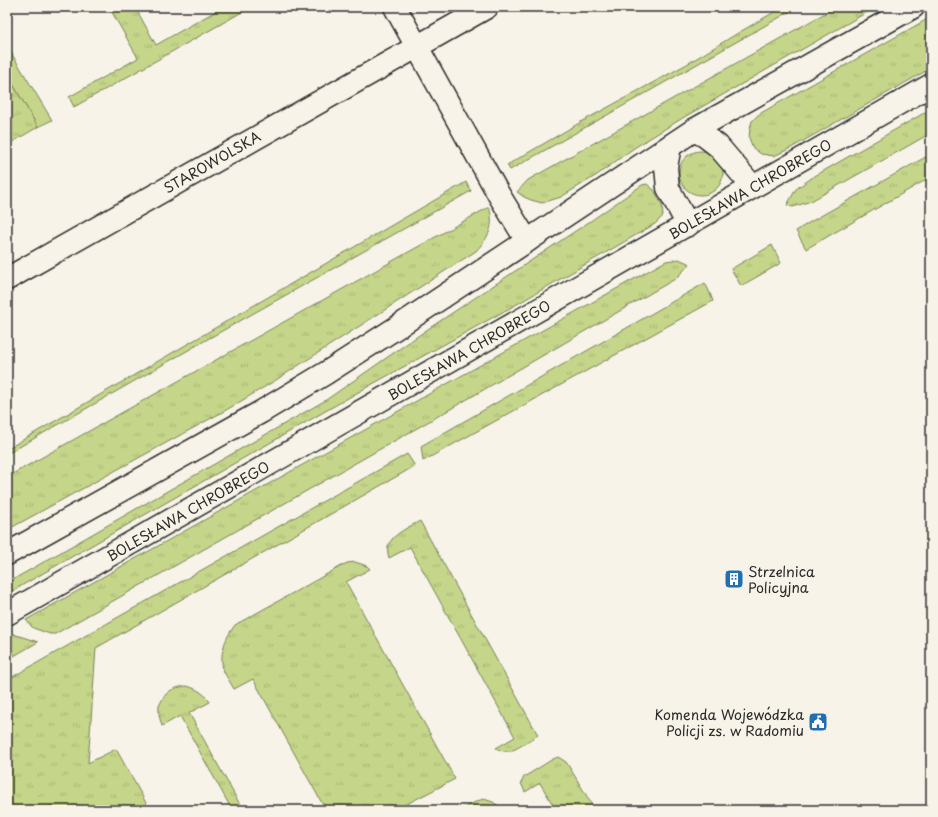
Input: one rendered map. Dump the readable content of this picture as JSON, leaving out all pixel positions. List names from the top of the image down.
{
  "streets": {
    "street": ["STAROWOLSKA", "BOLESŁAWA CHROBREGO"]
  },
  "places": {
    "building": ["Strzelnica Policyjna"],
    "public building": ["Komenda Wojewódzka Policji zs. w Radomiu"]
  }
}
